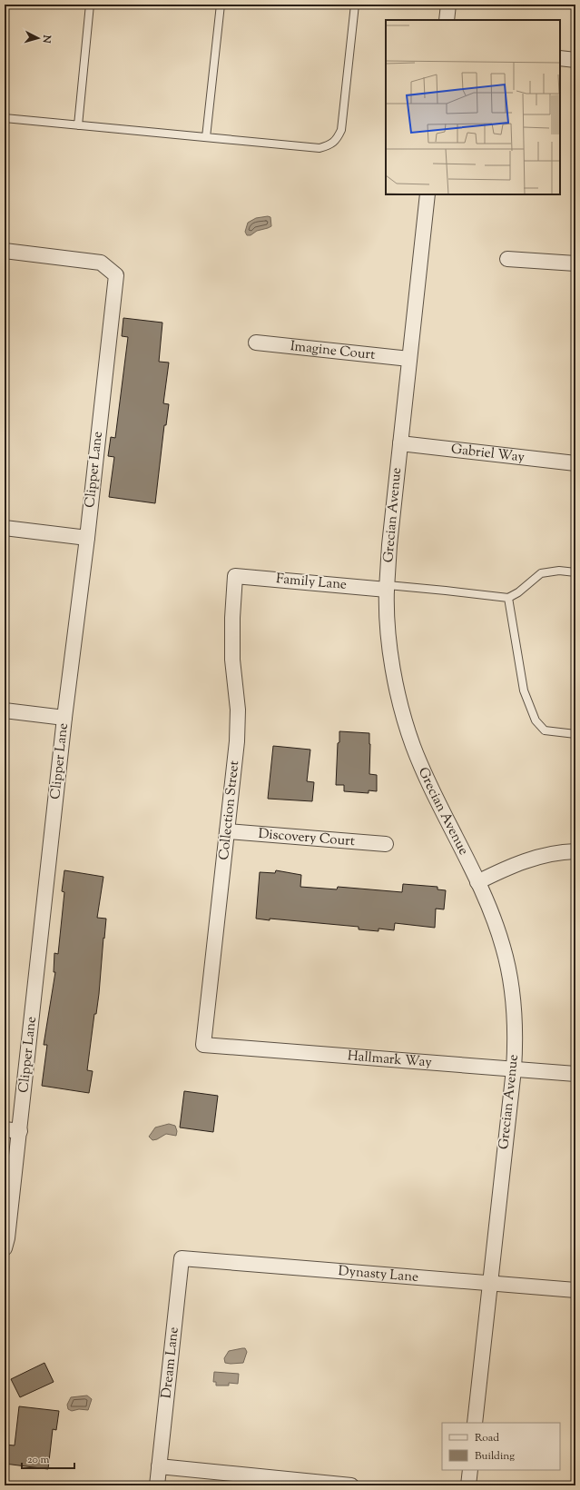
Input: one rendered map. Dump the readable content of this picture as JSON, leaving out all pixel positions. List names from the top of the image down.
{
  "streets": {
    "street": [
      "Imagine Court",
      "Gabriel Way",
      "Clipper Lane",
      "Grecian Avenue",
      "Family Lane",
      "Collection Street",
      "Discovery Court",
      "Hallmark Way",
      "Dynasty Lane",
      "Dream Lane"
    ]
  },
  "crossings": [
    ["Imagine Court", "Grecian Avenue"],
    ["Gabriel Way", "Grecian Avenue"],
    ["Grecian Avenue", "Family Lane"],
    ["Grecian Avenue", "Hallmark Way"],
    ["Grecian Avenue", "Dynasty Lane"],
    ["Family Lane", "Collection Street"],
    ["Collection Street", "Discovery Court"],
    ["Collection Street", "Hallmark Way"],
    ["Dynasty Lane", "Dream Lane"]
  ],
  "legend": ["Road", "Building"],
  "scale_bar": "20 m",
  "north": "right"
}
